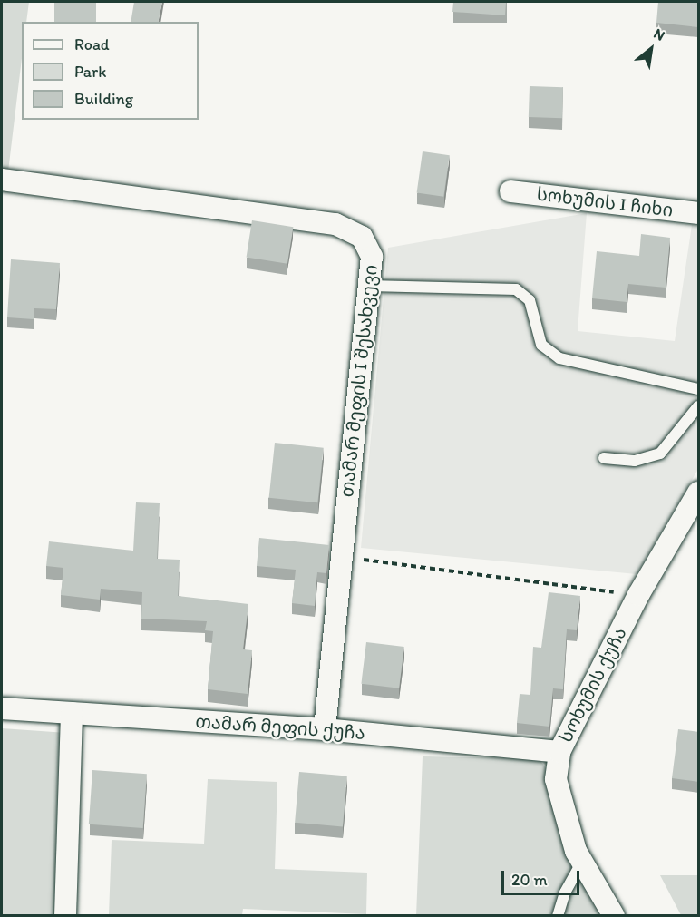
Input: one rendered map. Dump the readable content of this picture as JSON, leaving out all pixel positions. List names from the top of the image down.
{
  "streets": {
    "street": [
      "სოხუმის I ჩიხი",
      "თამარ მეფის I შესახვევი",
      "სოხუმის ქუჩა",
      "თამარ მეფის ქუჩა"
    ]
  },
  "crossings": [
    ["თამარ მეფის I შესახვევი", "თამარ მეფის ქუჩა"],
    ["სოხუმის ქუჩა", "თამარ მეფის ქუჩა"]
  ],
  "legend": ["Road", "Park", "Building"],
  "scale_bar": "20 m",
  "north": "top right"
}
